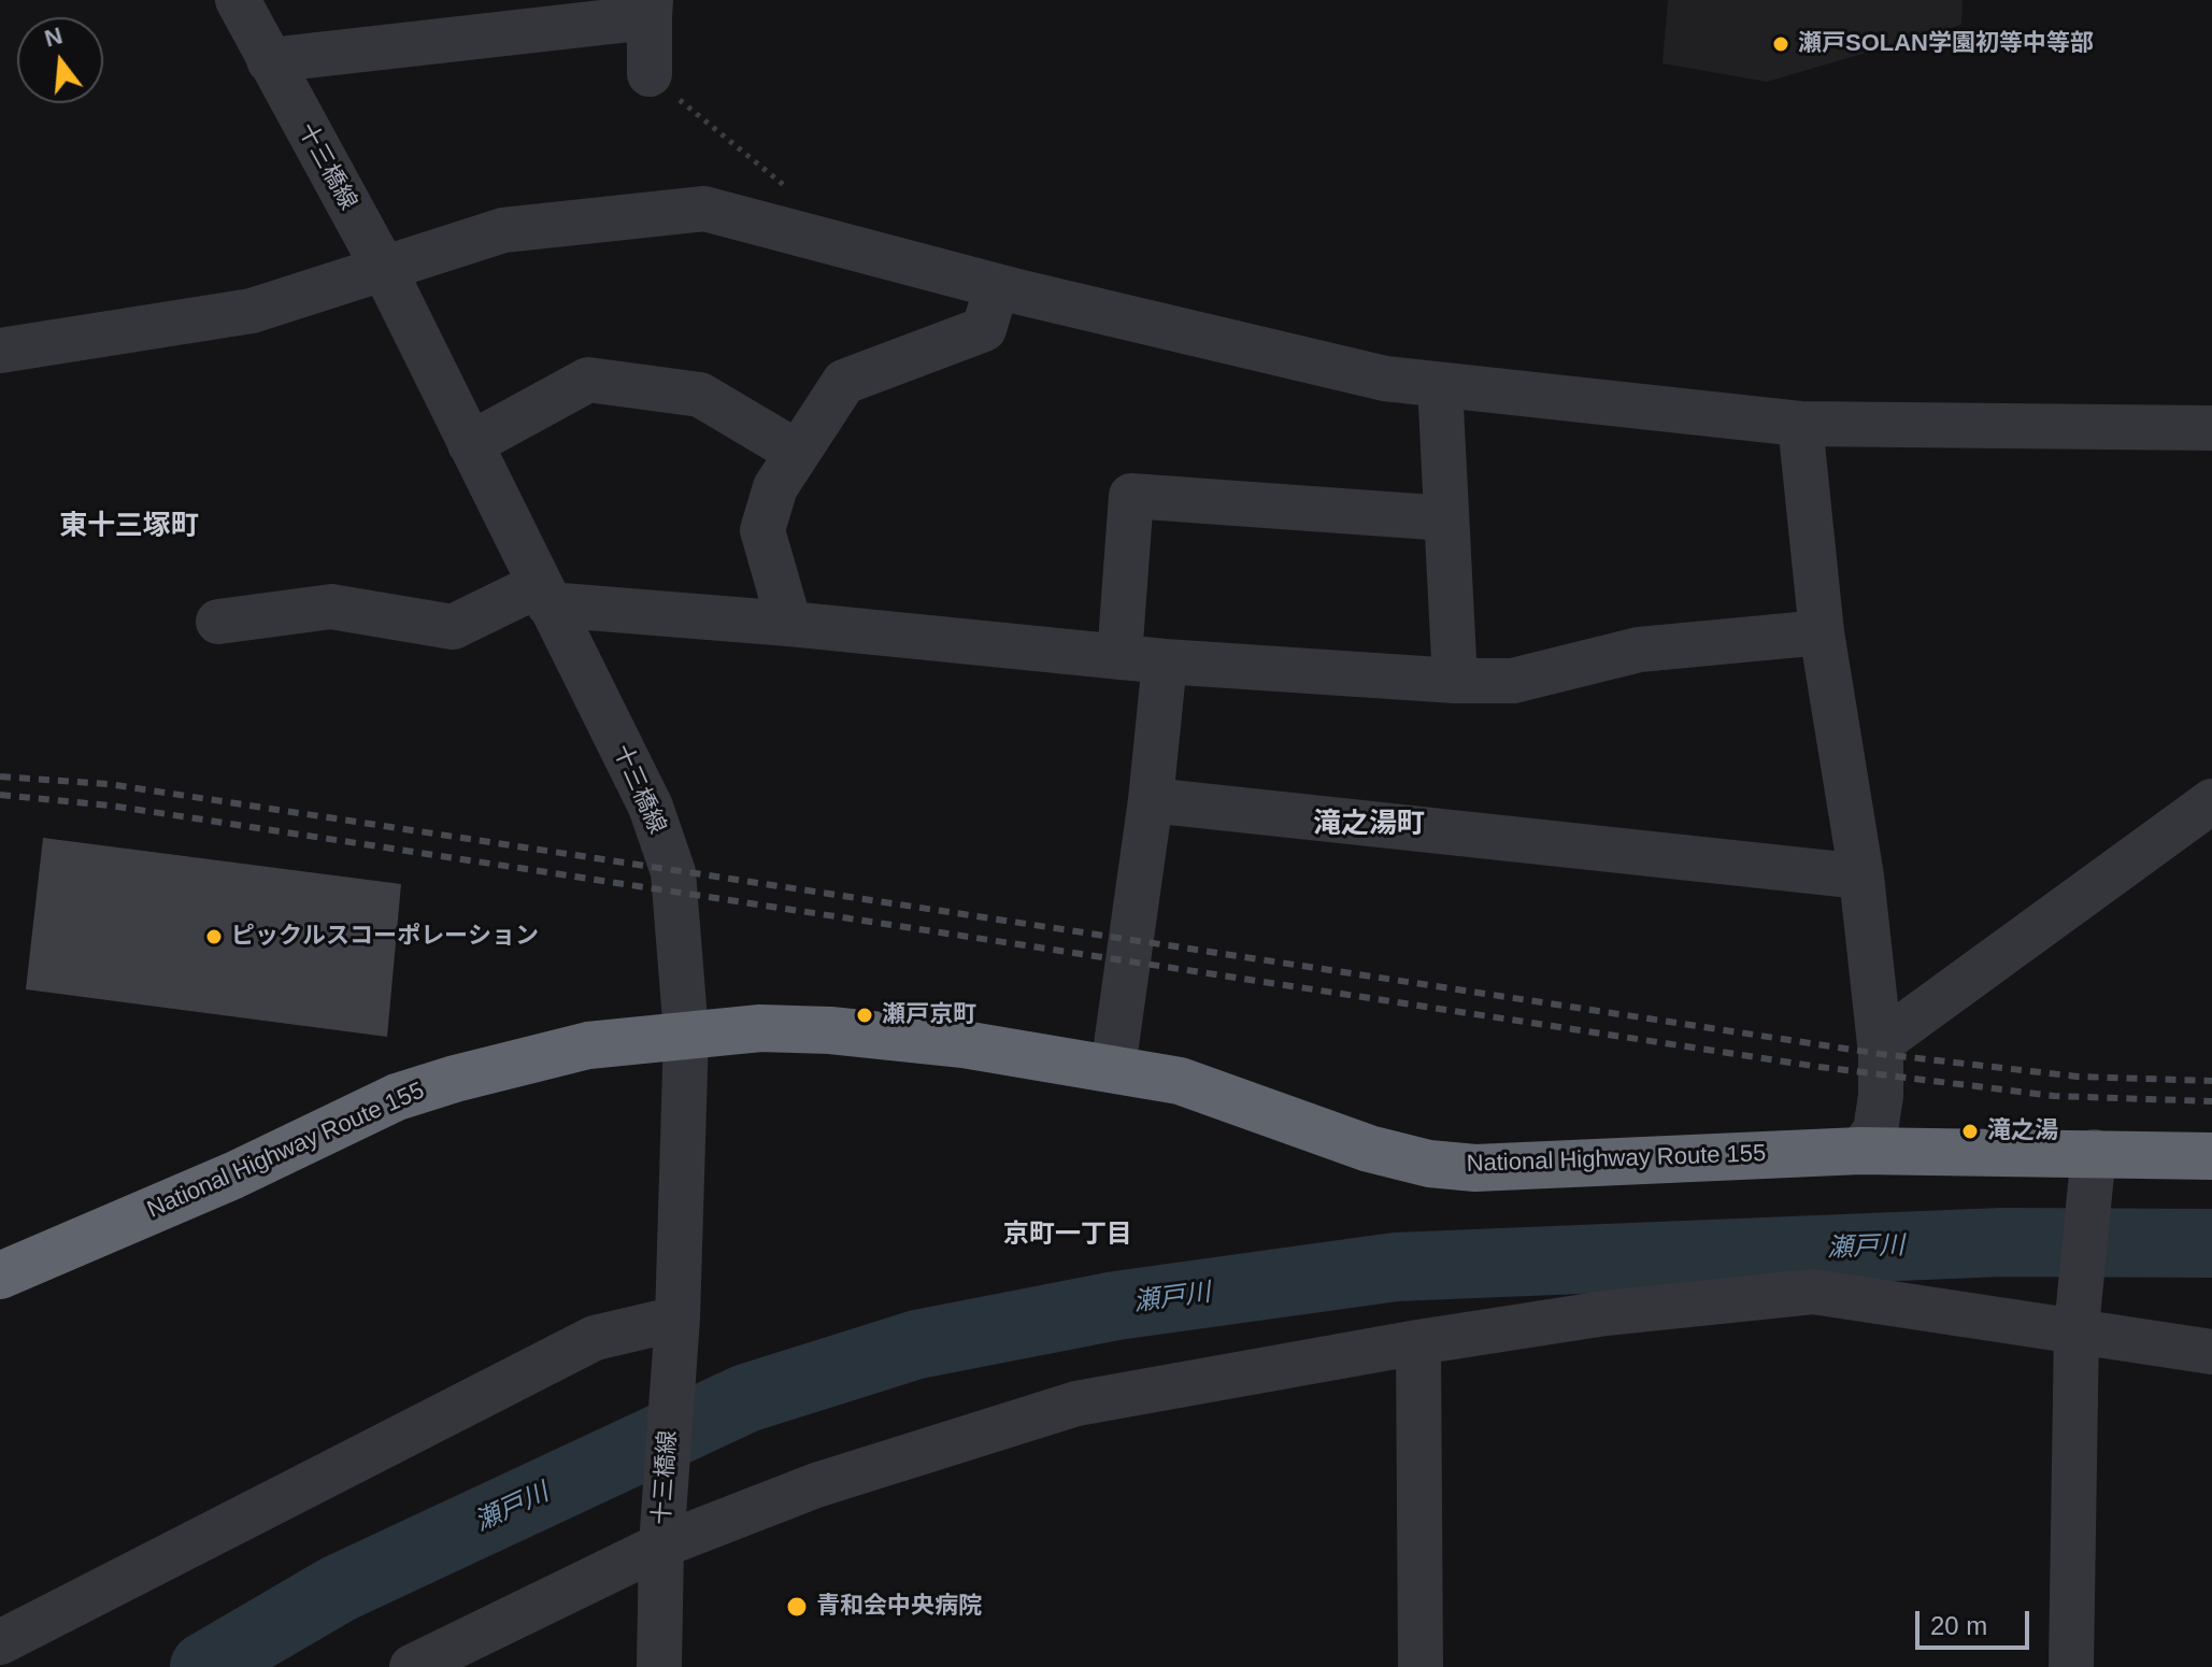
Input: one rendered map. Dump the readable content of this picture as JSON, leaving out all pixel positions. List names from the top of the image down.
{
  "streets": {
    "highway": ["National Highway Route 155"],
    "street": ["十三橋線"]
  },
  "crossings": [
    ["十三橋線", "National Highway Route 155"]
  ],
  "districts": ["東十三塚町", "滝之湯町", "京町一丁目"],
  "water": ["瀬戸川"],
  "places": [
    "瀬戸SOLAN学園初等中等部",
    "ピックルスコーポレーション",
    "瀬戸京町",
    "滝之湯",
    "青和会中央病院"
  ],
  "scale_bar": "20 m",
  "north": "top"
}
